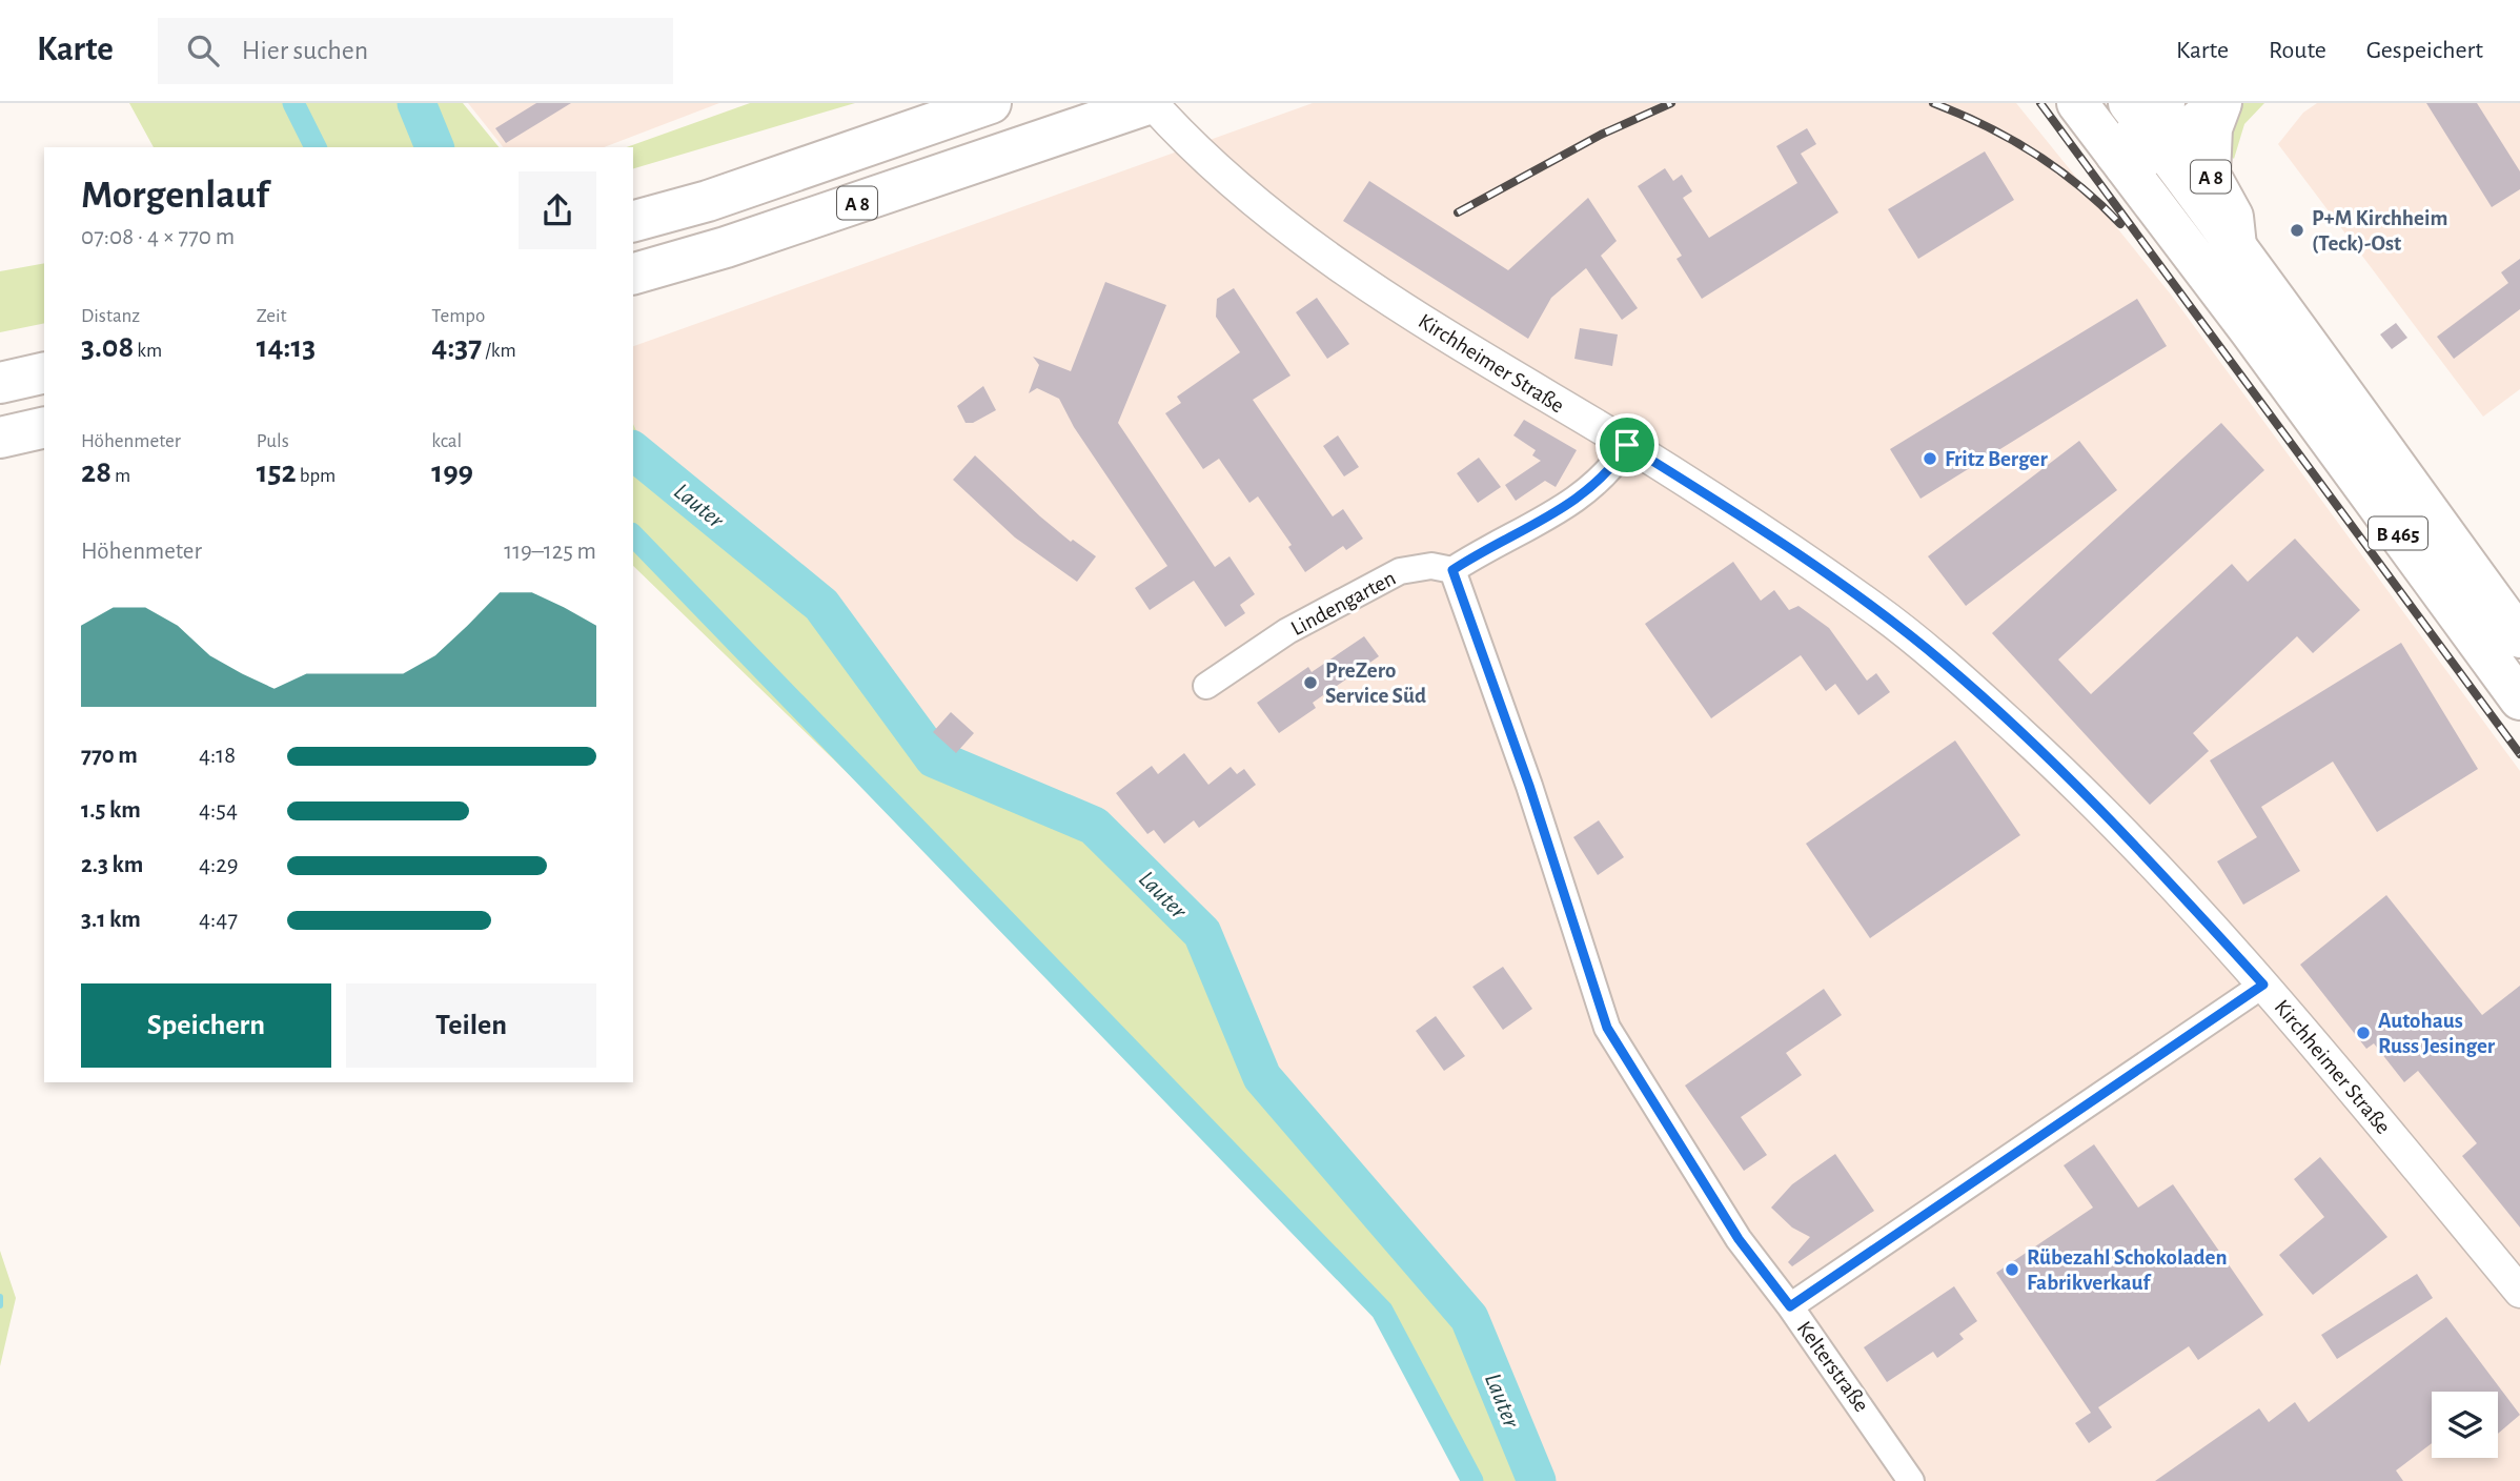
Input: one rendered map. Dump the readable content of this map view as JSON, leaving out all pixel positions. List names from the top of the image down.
{
  "streets": {
    "main road": ["A 8", "B 465"],
    "street": ["Kirchheimer Straße", "Lindengarten", "Kelterstraße"]
  },
  "crossings": [
    ["A 8", "Kirchheimer Straße"],
    ["A 8", "B 465"],
    ["Lindengarten", "Kelterstraße"]
  ],
  "water": ["Lauter"],
  "places": [
    "P+M Kirchheim (Teck)-Ost",
    "Fritz Berger",
    "PreZero Service Süd",
    "Autohaus Russ Jesinger",
    "Rübezahl Schokoladen Fabrikverkauf"
  ],
  "page": {
    "header": "Karte",
    "search": "Hier suchen",
    "nav": ["Karte", "Route", "Gespeichert"],
    "heading": ["Morgenlauf", "07:08 · 4 × 770 m"],
    "stats": [
      ["Distanz", "3.08 km"],
      ["Zeit", "14:13"],
      ["Tempo", "4:37 /km"],
      ["Höhenmeter", "28 m"],
      ["Puls", "152 bpm"],
      ["kcal", "199"]
    ],
    "chart": ["Höhenmeter", "119–125 m"],
    "list": [
      {
        "name": "770 m",
        "note": "4:18"
      },
      {
        "name": "1.5 km",
        "note": "4:54"
      },
      {
        "name": "2.3 km",
        "note": "4:29"
      },
      {
        "name": "3.1 km",
        "note": "4:47"
      }
    ],
    "buttons": ["Speichern", "Teilen"]
  }
}
